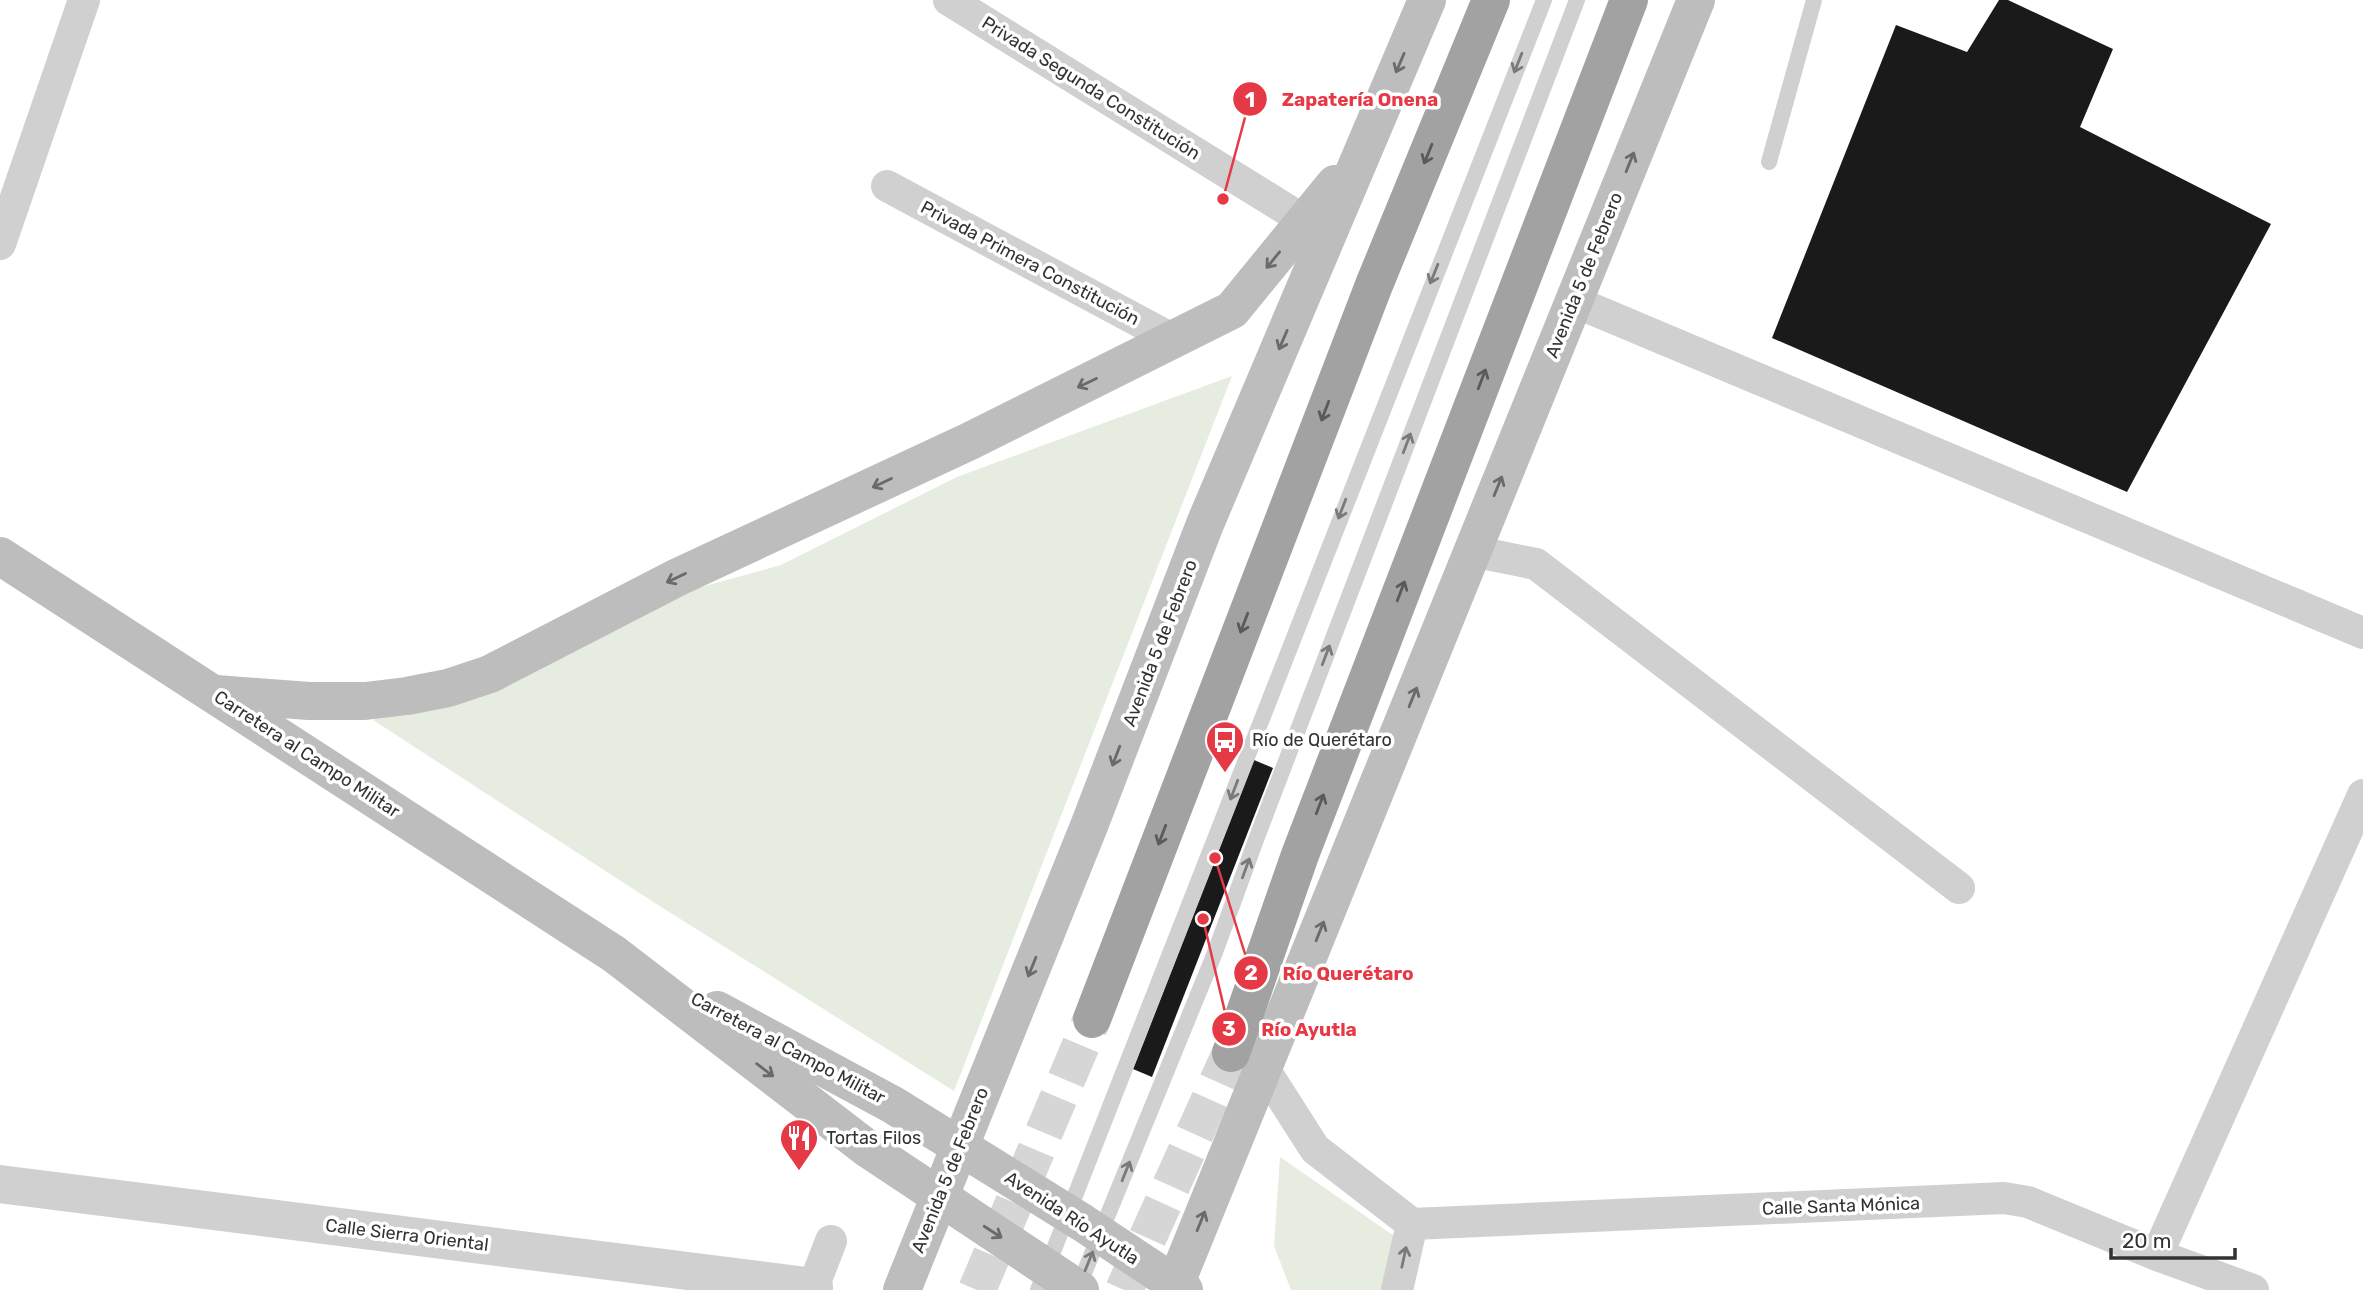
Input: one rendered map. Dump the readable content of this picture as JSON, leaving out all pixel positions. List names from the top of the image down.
{
  "streets": {
    "highway": ["Avenida 5 de Febrero"],
    "main road": ["Carretera al Campo Militar", "Avenida Río Ayutla"],
    "street": [
      "Privada Segunda Constitución",
      "Privada Primera Constitución",
      "Calle Santa Mónica",
      "Calle Sierra Oriental"
    ]
  },
  "crossings": [
    ["Avenida 5 de Febrero", "Carretera al Campo Militar"],
    ["Avenida 5 de Febrero", "Avenida Río Ayutla"],
    ["Carretera al Campo Militar", "Avenida Río Ayutla"]
  ],
  "places": {
    "other": ["Zapatería Onena", "Río Querétaro", "Río Ayutla"],
    "bus stop": ["Río de Querétaro"],
    "restaurant": ["Tortas Filos"]
  },
  "scale_bar": "20 m"
}
